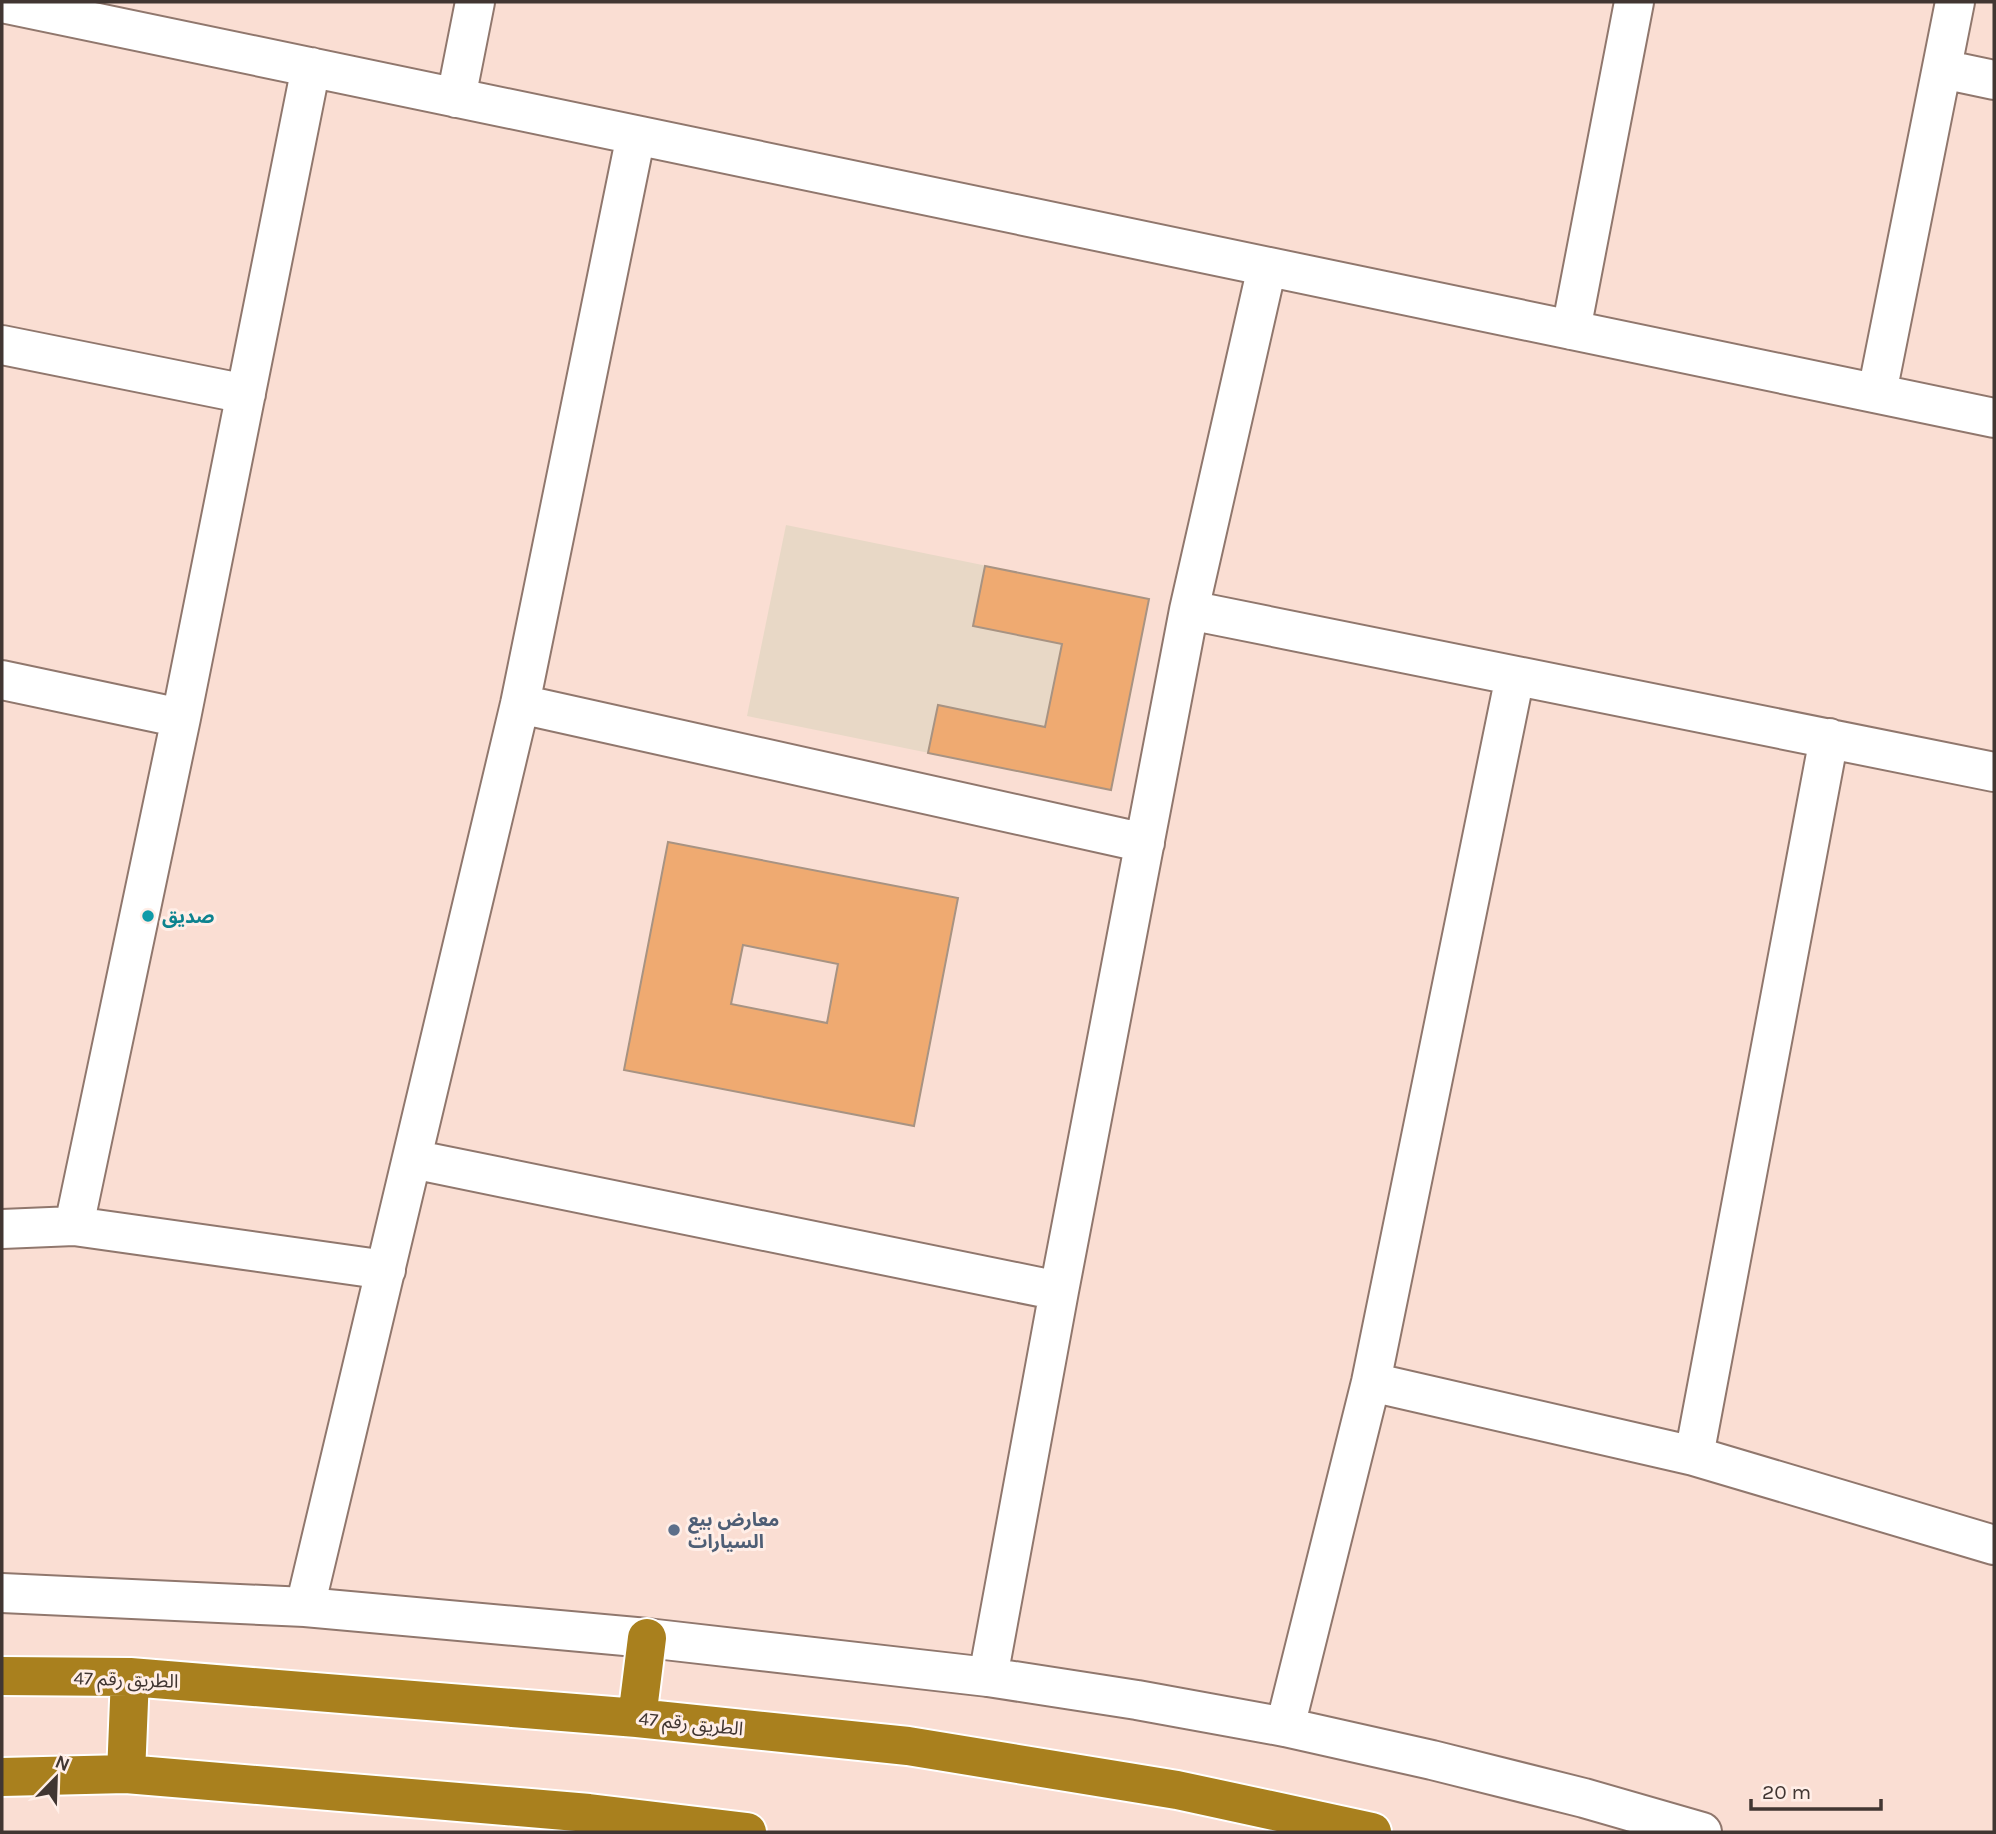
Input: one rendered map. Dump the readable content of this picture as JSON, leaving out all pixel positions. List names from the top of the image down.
{
  "streets": {
    "highway": ["الطريق رقم 47"]
  },
  "places": ["صديق", "معارض بيع السيارات"],
  "scale_bar": "20 m",
  "north": "top right"
}
